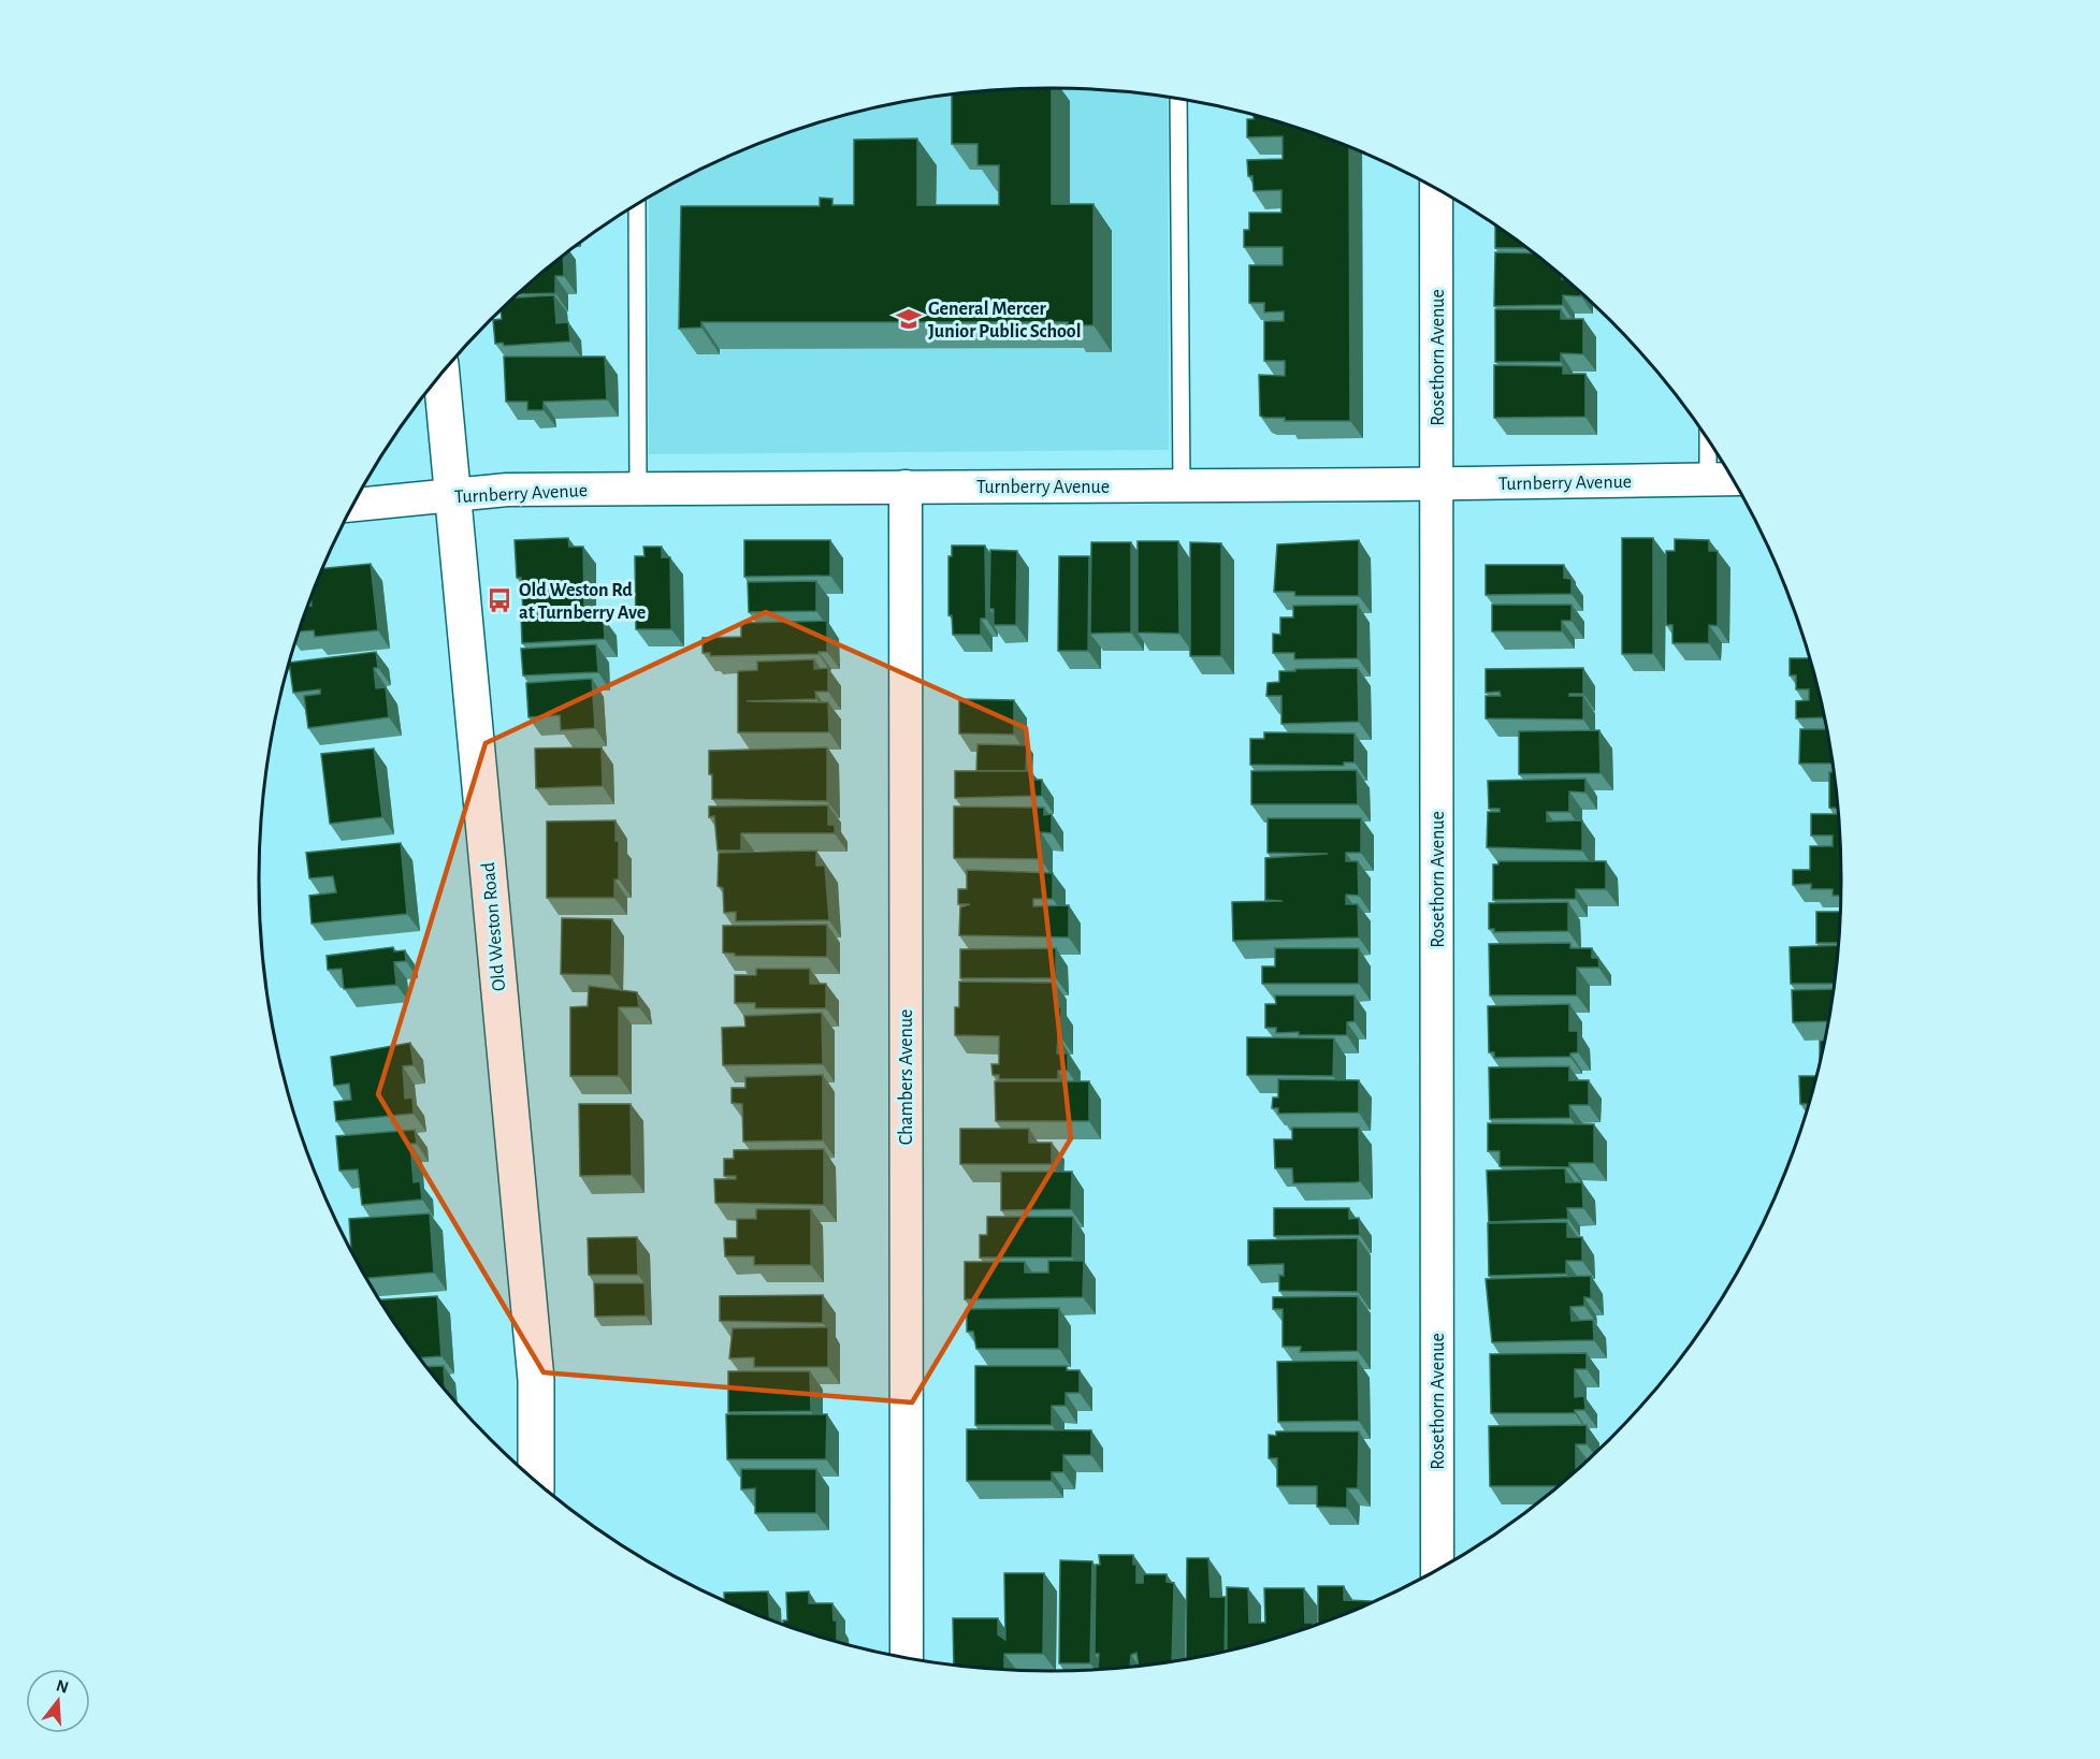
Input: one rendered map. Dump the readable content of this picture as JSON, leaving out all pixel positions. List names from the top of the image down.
{
  "streets": {
    "main road": ["Old Weston Road"],
    "street": ["Rosethorn Avenue", "Turnberry Avenue", "Chambers Avenue"]
  },
  "crossings": [
    ["Rosethorn Avenue", "Turnberry Avenue"],
    ["Turnberry Avenue", "Old Weston Road"],
    ["Turnberry Avenue", "Chambers Avenue"]
  ],
  "places": {
    "school or university": ["General Mercer Junior Public School"],
    "bus stop": ["Old Weston Rd at Turnberry Ave"]
  },
  "north": "top"
}
